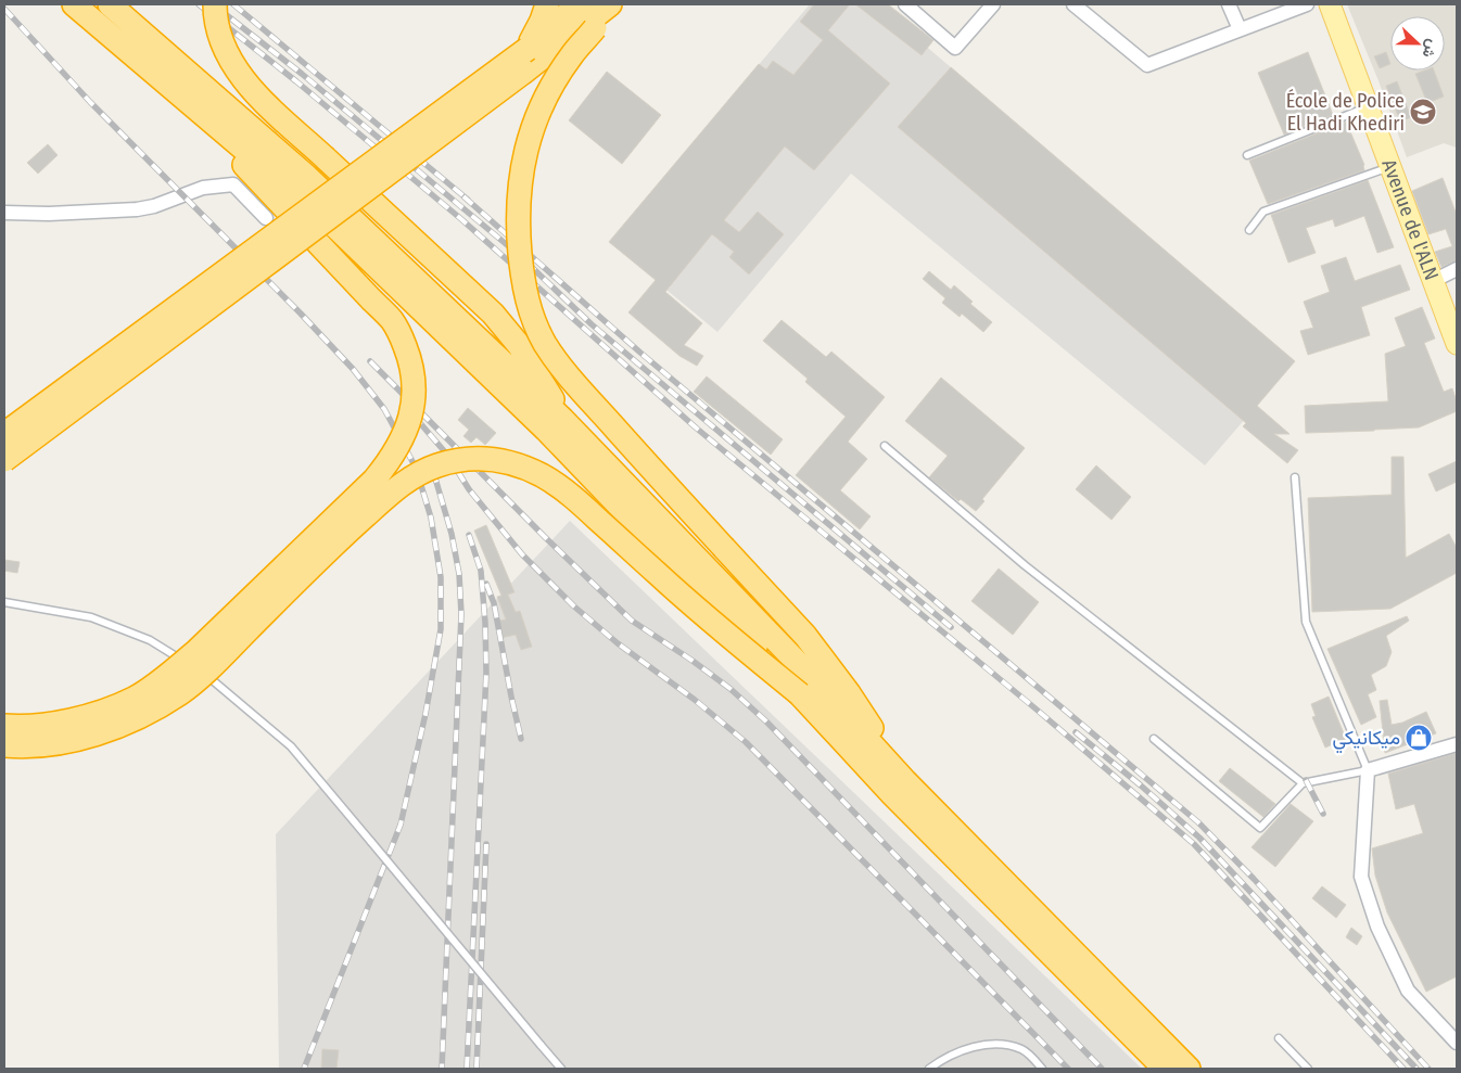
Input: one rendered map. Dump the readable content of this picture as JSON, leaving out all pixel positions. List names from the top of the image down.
{
  "streets": {
    "main road": ["Avenue de l'ALN"]
  },
  "places": {
    "school or university": ["École de Police El Hadi Khediri"],
    "shop": ["ميكانيكي"]
  },
  "north": "right"
}
